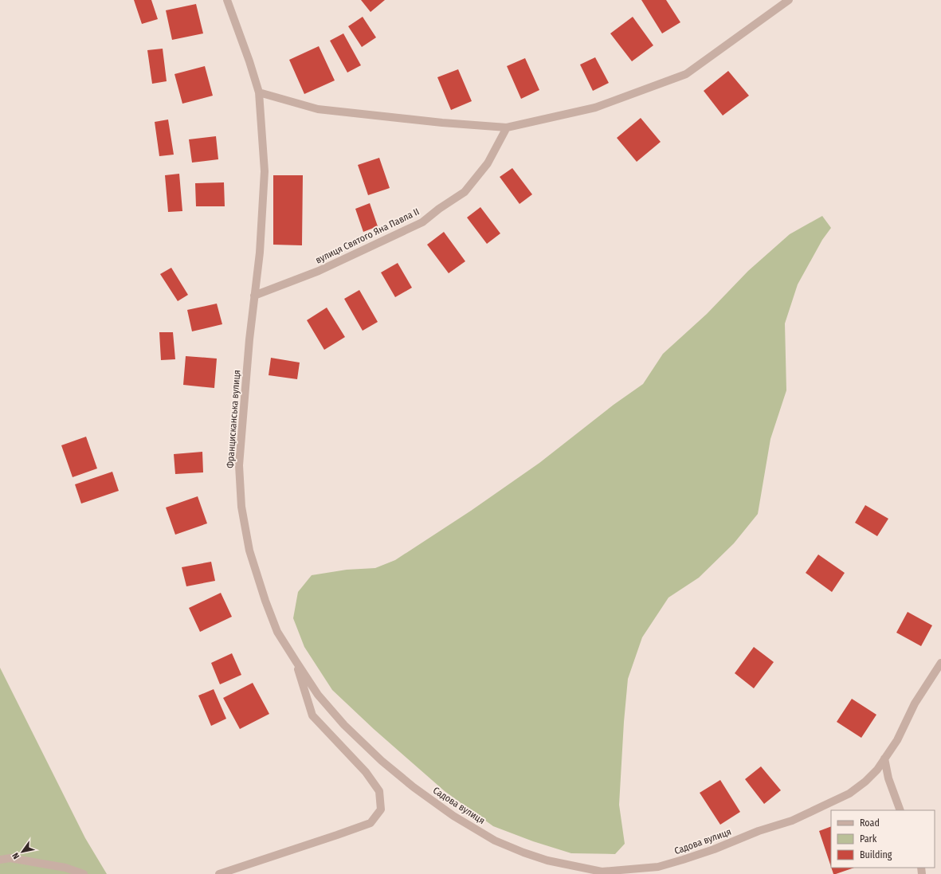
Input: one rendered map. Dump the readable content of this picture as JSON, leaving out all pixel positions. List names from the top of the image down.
{
  "streets": {
    "street": ["вулиця Святого Яна Павла II", "Францисканська вулиця", "Садова вулиця"]
  },
  "crossings": [
    ["вулиця Святого Яна Павла II", "Францисканська вулиця"],
    ["Францисканська вулиця", "Садова вулиця"]
  ],
  "legend": ["Road", "Park", "Building"],
  "north": "bottom left"
}
